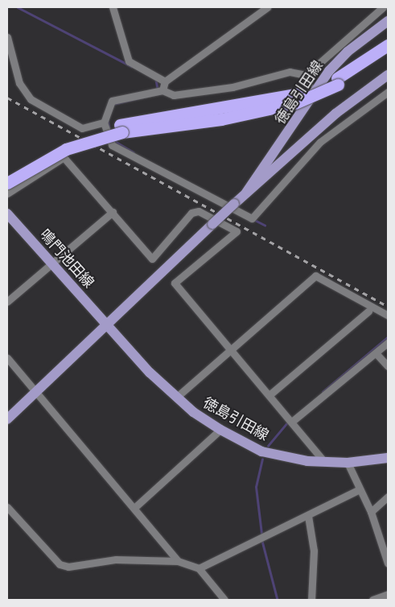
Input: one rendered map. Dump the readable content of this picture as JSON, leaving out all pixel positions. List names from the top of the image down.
{
  "streets": {
    "main road": ["徳島引田線", "鳴門池田線"]
  },
  "crossings": [
    ["徳島引田線", "鳴門池田線"]
  ]
}
